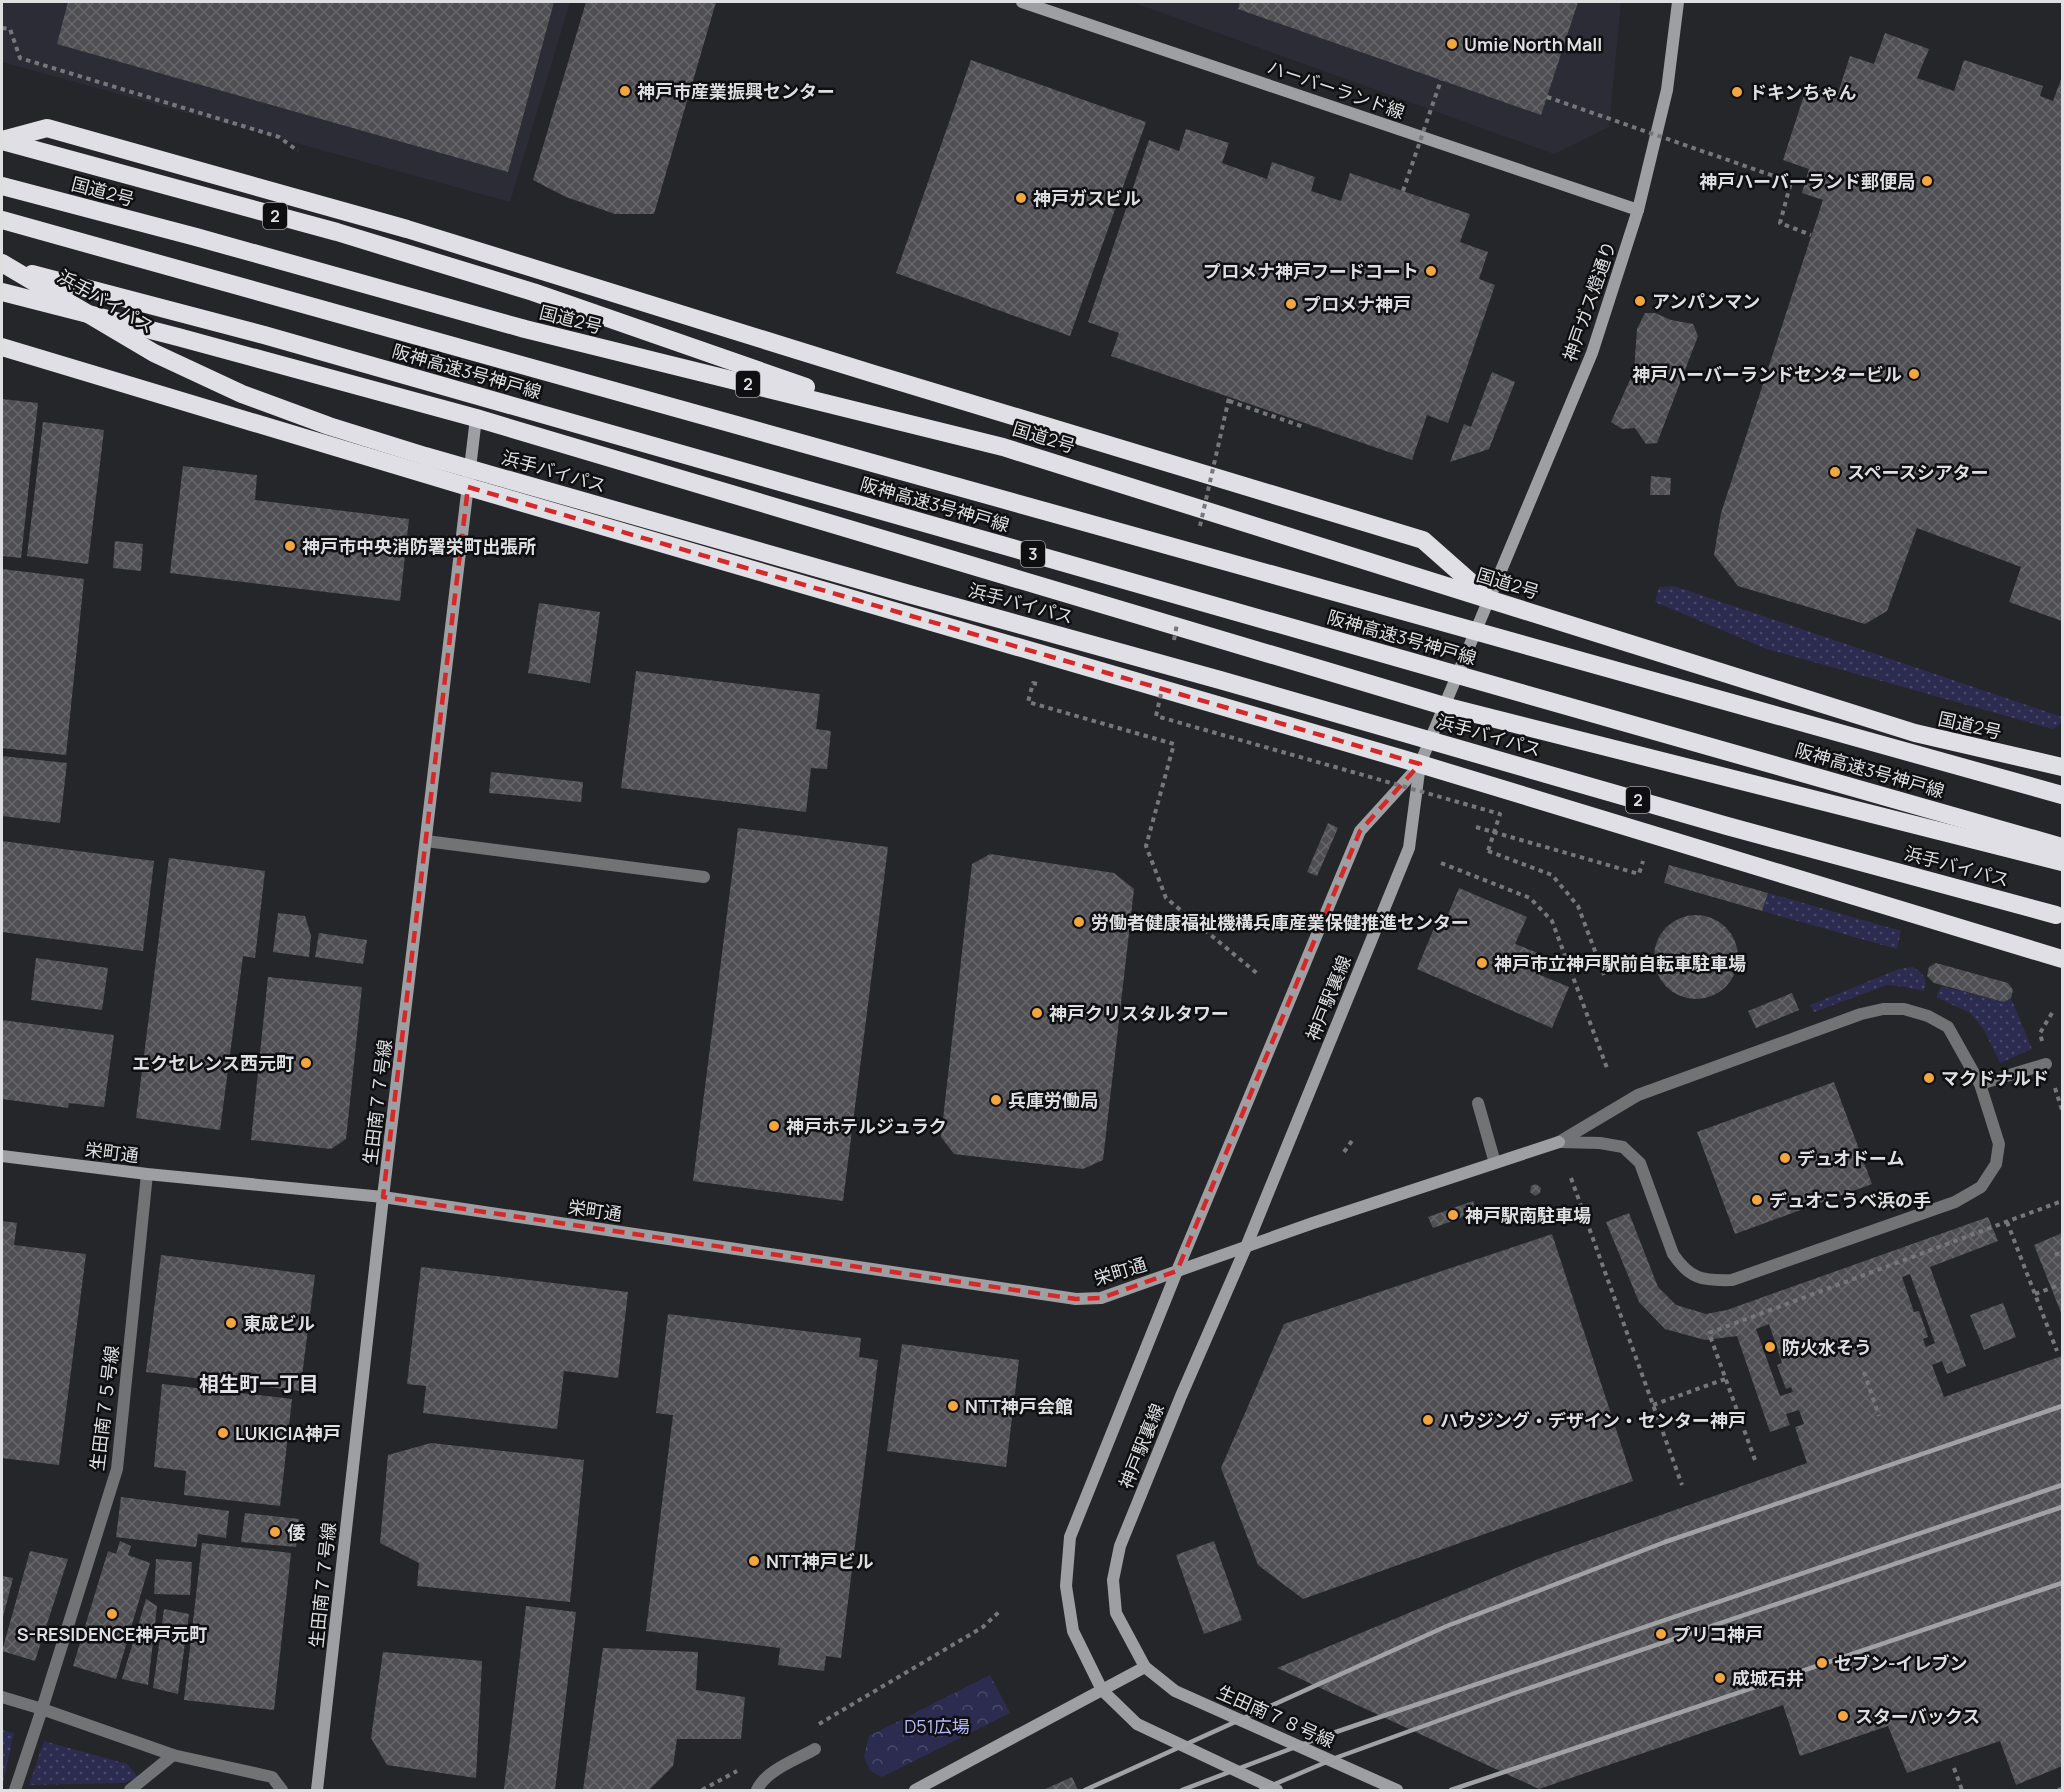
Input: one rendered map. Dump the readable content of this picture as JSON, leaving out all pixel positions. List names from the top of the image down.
{
  "streets": {
    "highway": [
      "国道2号",
      "2",
      "浜手バイパス",
      "阪神高速3号神戸線",
      "3"
    ],
    "street": [
      "ハーバーランド線",
      "神戸ガス燈通り",
      "神戸駅裏線",
      "生田南７７号線",
      "栄町通",
      "生田南７５号線",
      "生田南７８号線"
    ]
  },
  "crossings": [
    ["ハーバーランド線", "神戸ガス燈通り"],
    ["国道2号", "2"],
    ["国道2号", "神戸ガス燈通り"],
    ["浜手バイパス", "阪神高速3号神戸線"],
    ["神戸ガス燈通り", "神戸駅裏線"],
    ["神戸駅裏線", "栄町通"],
    ["神戸駅裏線", "生田南７８号線"],
    ["生田南７７号線", "栄町通"],
    ["栄町通", "生田南７５号線"]
  ],
  "districts": ["相生町一丁目"],
  "parks": ["D51広場"],
  "places": [
    "Umie North Mall",
    "神戸市産業振興センター",
    "ドキンちゃん",
    "神戸ハーバーランド郵便局",
    "神戸ガスビル",
    "プロメナ神戸フードコート",
    "アンパンマン",
    "プロメナ神戸",
    "神戸ハーバーランドセンタービル",
    "スペースシアター",
    "神戸市中央消防署栄町出張所",
    "労働者健康福祉機構兵庫産業保健推進センター",
    "神戸市立神戸駅前自転車駐車場",
    "神戸クリスタルタワー",
    "エクセレンス西元町",
    "マクドナルド",
    "兵庫労働局",
    "神戸ホテルジュラク",
    "デュオドーム",
    "デュオこうべ浜の手",
    "神戸駅南駐車場",
    "東成ビル",
    "防火水そう",
    "NTT神戸会館",
    "ハウジング・デザイン・センター神戸",
    "LUKICIA神戸",
    "倭",
    "NTT神戸ビル",
    "S-RESIDENCE神戸元町",
    "プリコ神戸",
    "セブン-イレブン",
    "成城石井",
    "スターバックス"
  ]
}
